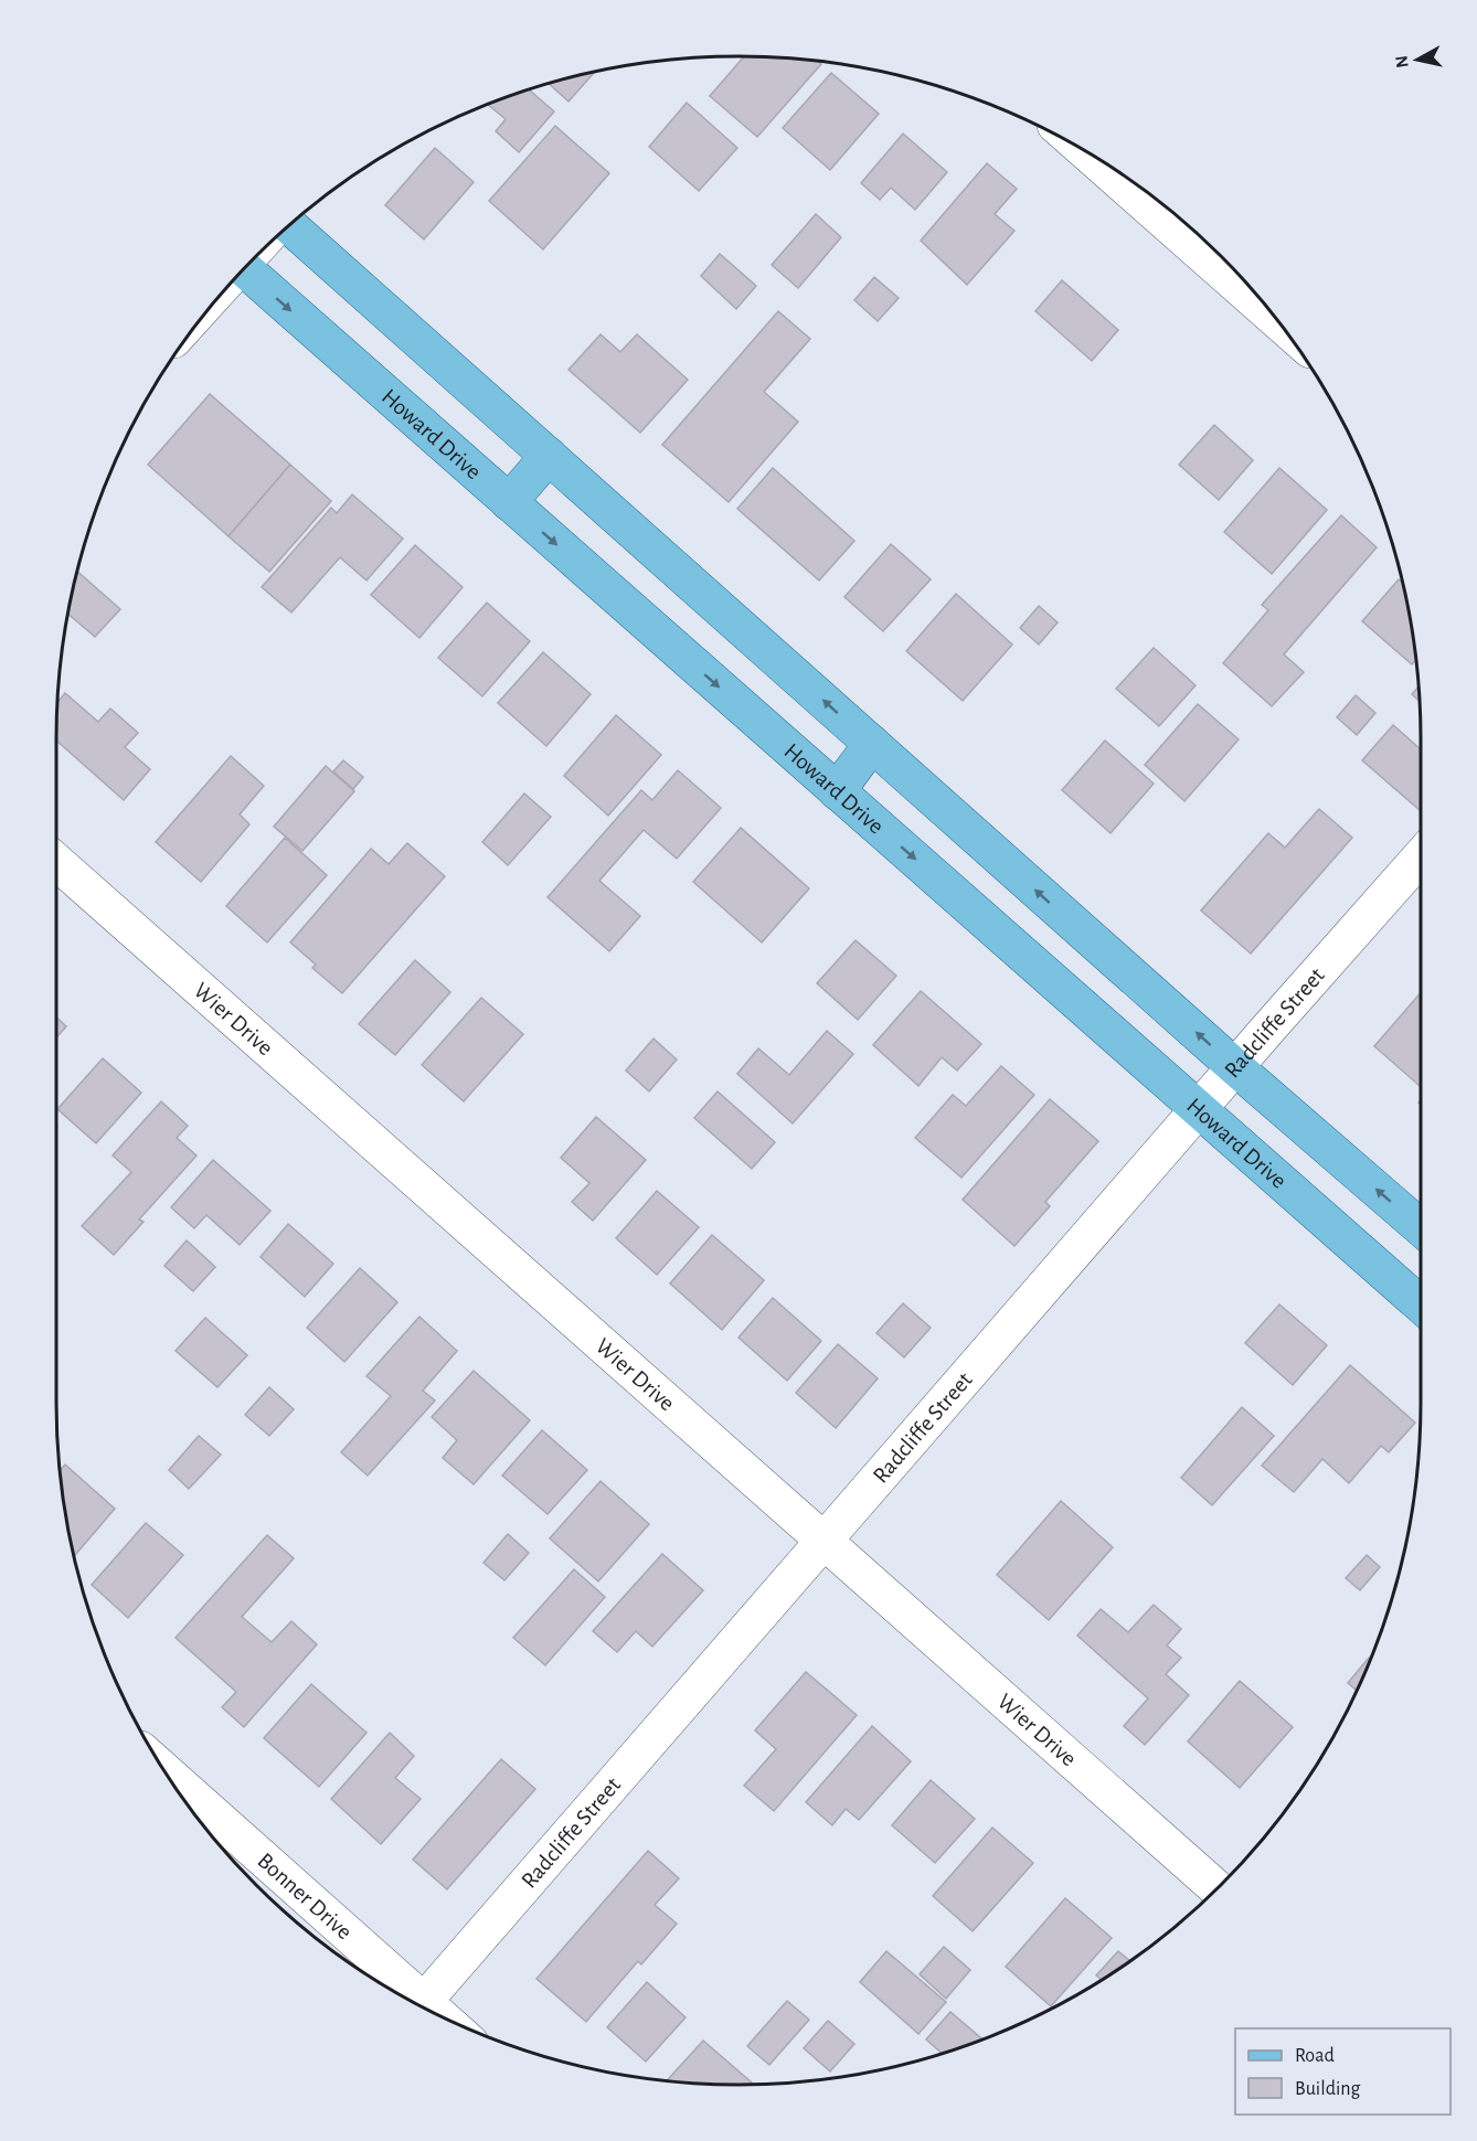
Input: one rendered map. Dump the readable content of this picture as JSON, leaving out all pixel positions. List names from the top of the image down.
{
  "streets": {
    "main road": ["Howard Drive"],
    "street": ["Wier Drive", "Radcliffe Street", "Bonner Drive"]
  },
  "crossings": [
    ["Howard Drive", "Radcliffe Street"],
    ["Wier Drive", "Radcliffe Street"]
  ],
  "legend": ["Road", "Building"],
  "north": "left"
}
